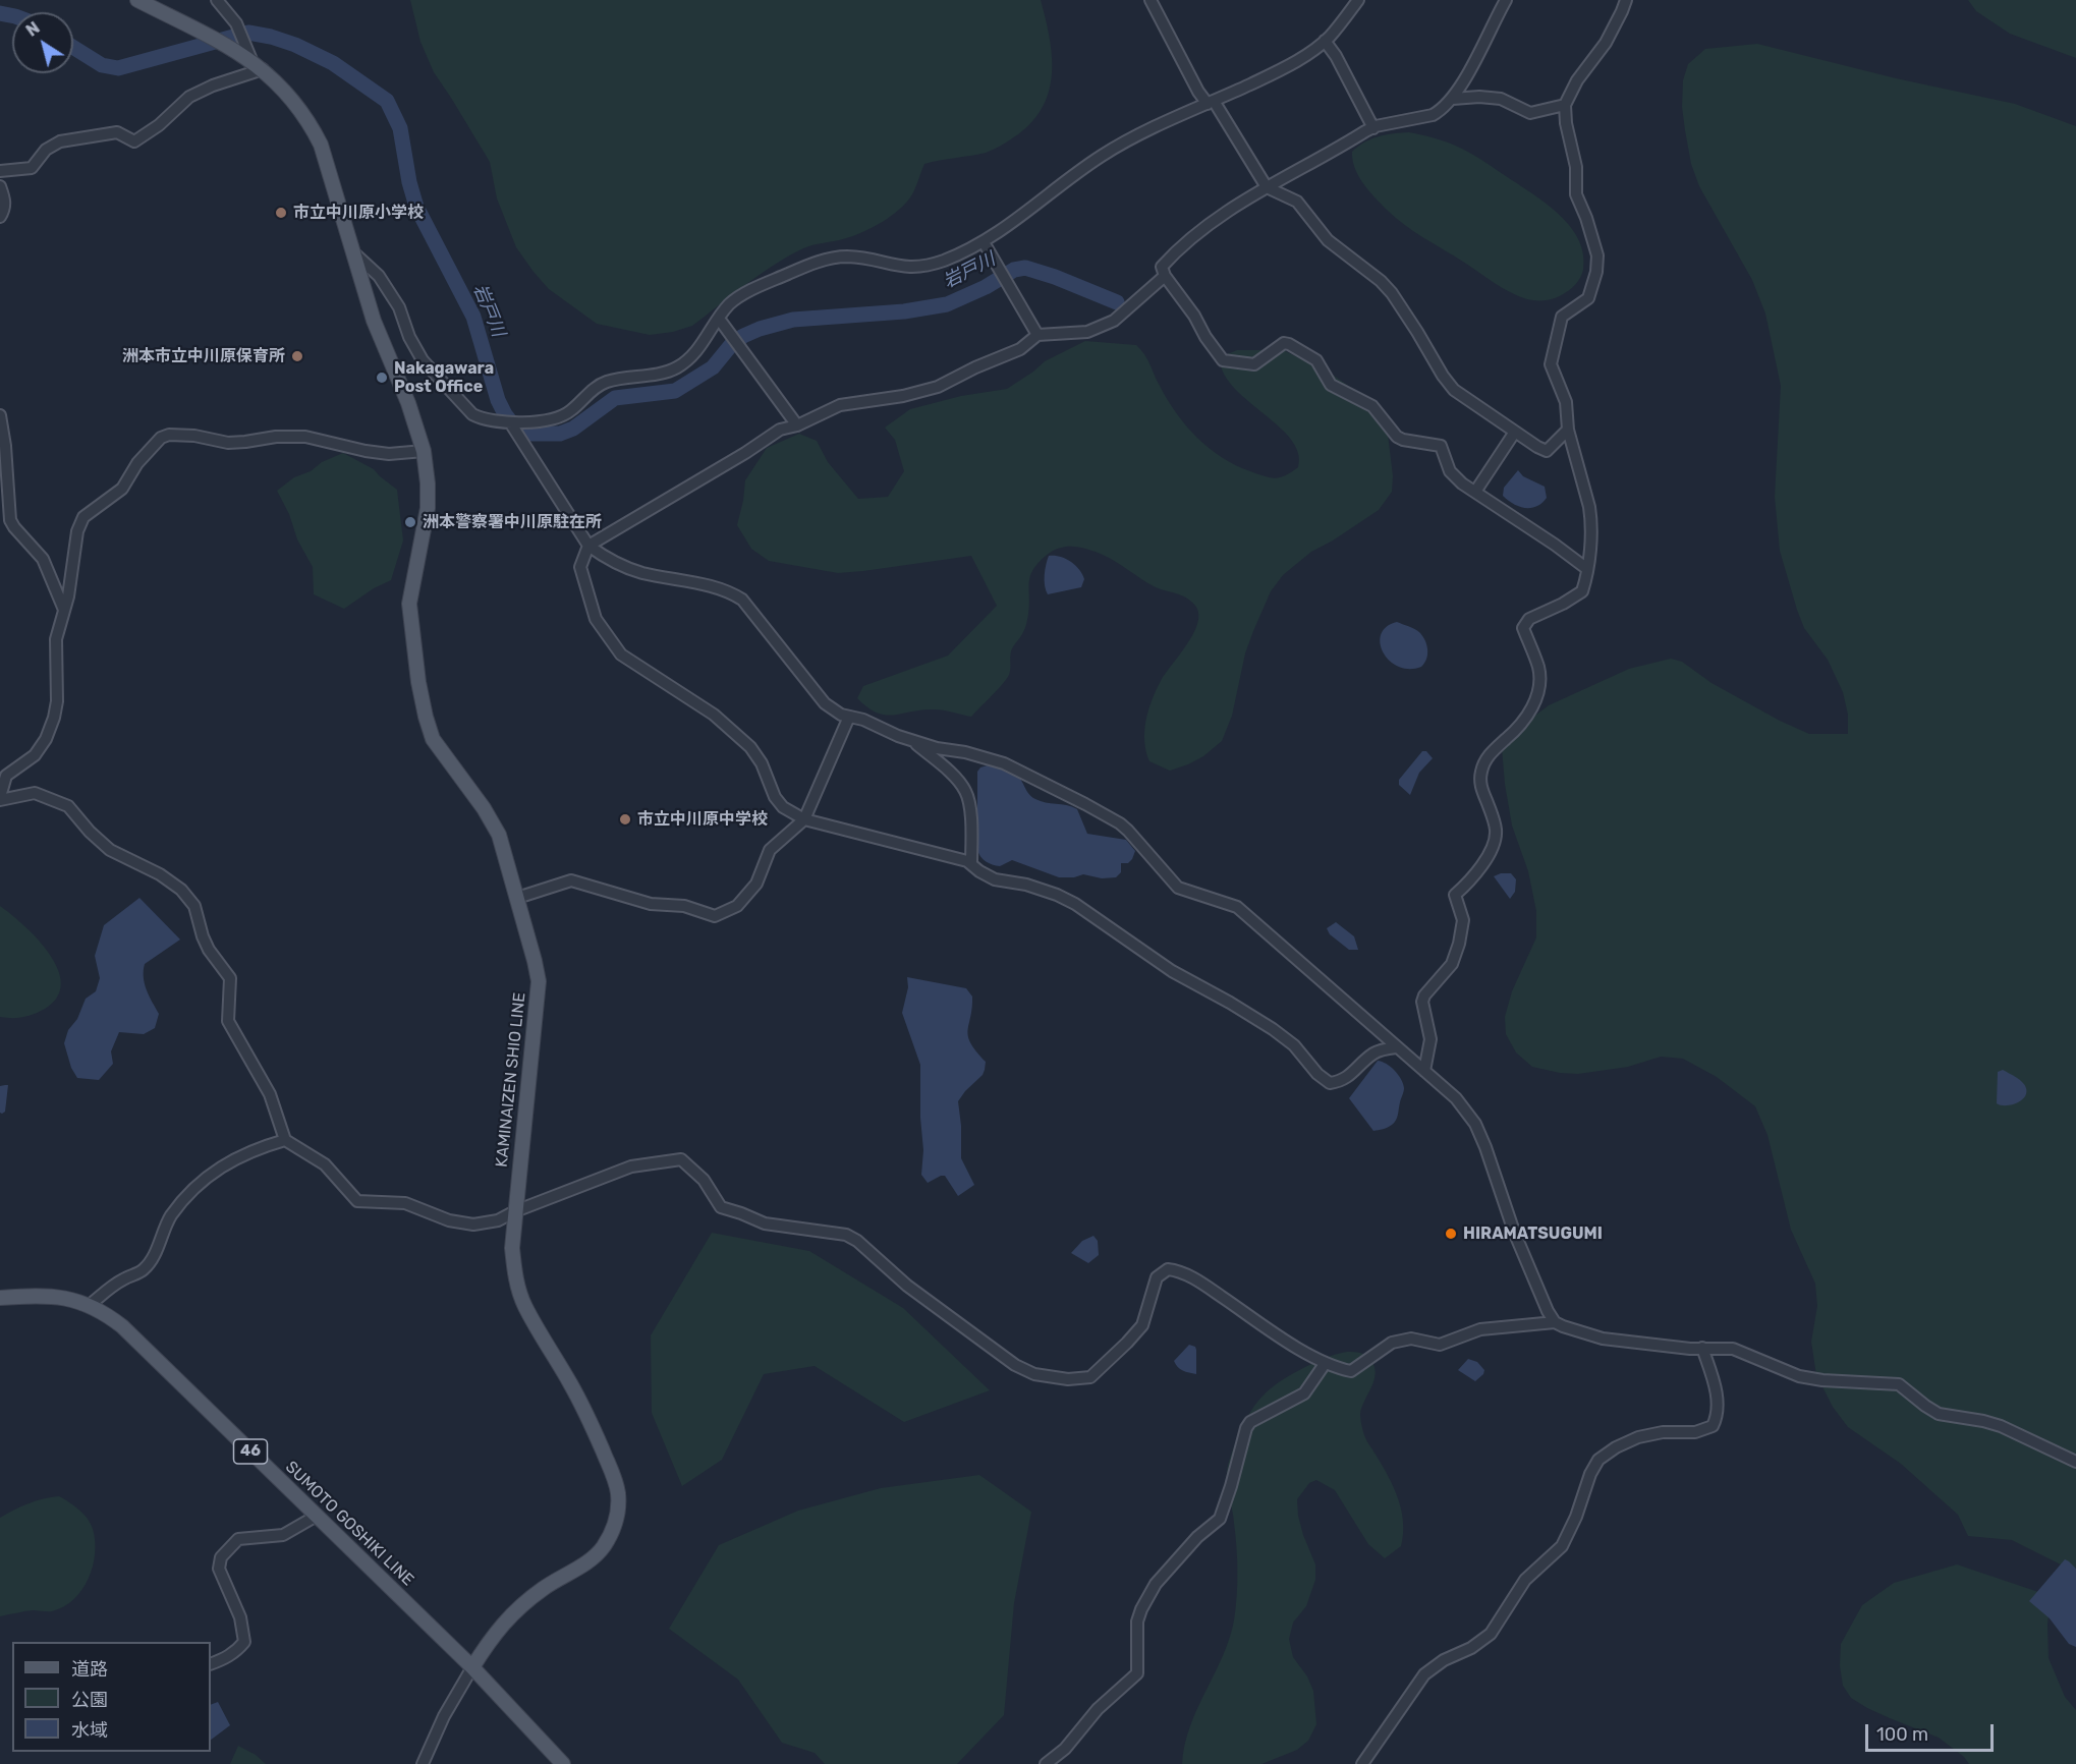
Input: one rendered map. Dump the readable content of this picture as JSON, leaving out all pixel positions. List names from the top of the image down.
{
  "streets": {
    "main road": ["KAMINAIZEN SHIO LINE", "46", "SUMOTO GOSHIKI LINE"]
  },
  "crossings": [
    ["KAMINAIZEN SHIO LINE", "SUMOTO GOSHIKI LINE"]
  ],
  "water": ["岩戸川"],
  "places": [
    "市立中川原小学校",
    "洲本市立中川原保育所",
    "Nakagawara Post Office",
    "洲本警察署中川原駐在所",
    "市立中川原中学校",
    "HIRAMATSUGUMI"
  ],
  "legend": ["道路", "公園", "水域"],
  "scale_bar": "100 m",
  "north": "top left"
}
